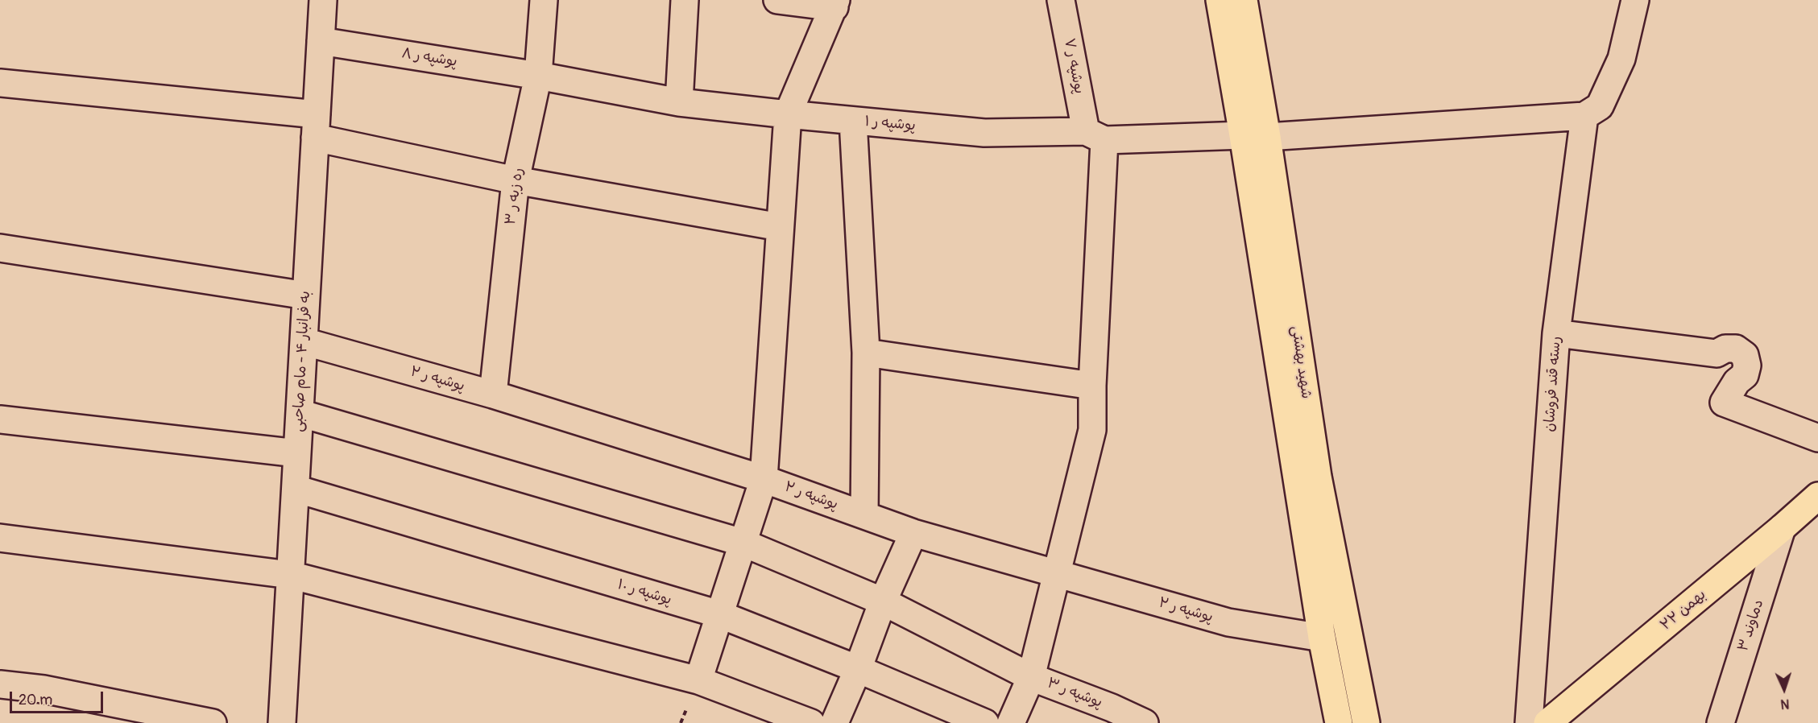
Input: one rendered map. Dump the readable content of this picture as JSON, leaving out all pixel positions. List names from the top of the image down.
{
  "streets": {
    "main road": ["شهید بهشتی", "۲۲ بهمن"],
    "street": [
      "پوشپە ر ۸",
      "پوشپه ر ۷",
      "۱ پوشپه ر",
      "ره زبه ر ۳",
      "به فرانبار ۴ - مام صاحبی",
      "پوشپه ر ۲",
      "رسته قند فروشان",
      "پوشپه ر ۱۰",
      "دماوند ۳",
      "پوشپه ر ۳"
    ]
  },
  "crossings": [
    ["پوشپە ر ۸", "۱ پوشپه ر"],
    ["پوشپە ر ۸", "ره زبه ر ۳"],
    ["پوشپە ر ۸", "به فرانبار ۴ - مام صاحبی"],
    ["پوشپه ر ۷", "۱ پوشپه ر"],
    ["پوشپه ر ۷", "پوشپه ر ۲"],
    ["پوشپه ر ۷", "پوشپه ر ۳"],
    ["۱ پوشپه ر", "ره زبه ر ۳"],
    ["۱ پوشپه ر", "شهید بهشتی"],
    ["۱ پوشپه ر", "رسته قند فروشان"],
    ["ره زبه ر ۳", "پوشپه ر ۲"],
    ["به فرانبار ۴ - مام صاحبی", "پوشپه ر ۲"],
    ["به فرانبار ۴ - مام صاحبی", "پوشپه ر ۱۰"],
    ["به فرانبار ۴ - مام صاحبی", "پوشپه ر ۳"],
    ["شهید بهشتی", "پوشپه ر ۲"],
    ["۲۲ بهمن", "دماوند ۳"]
  ],
  "scale_bar": "20 m",
  "north": "bottom"
}
